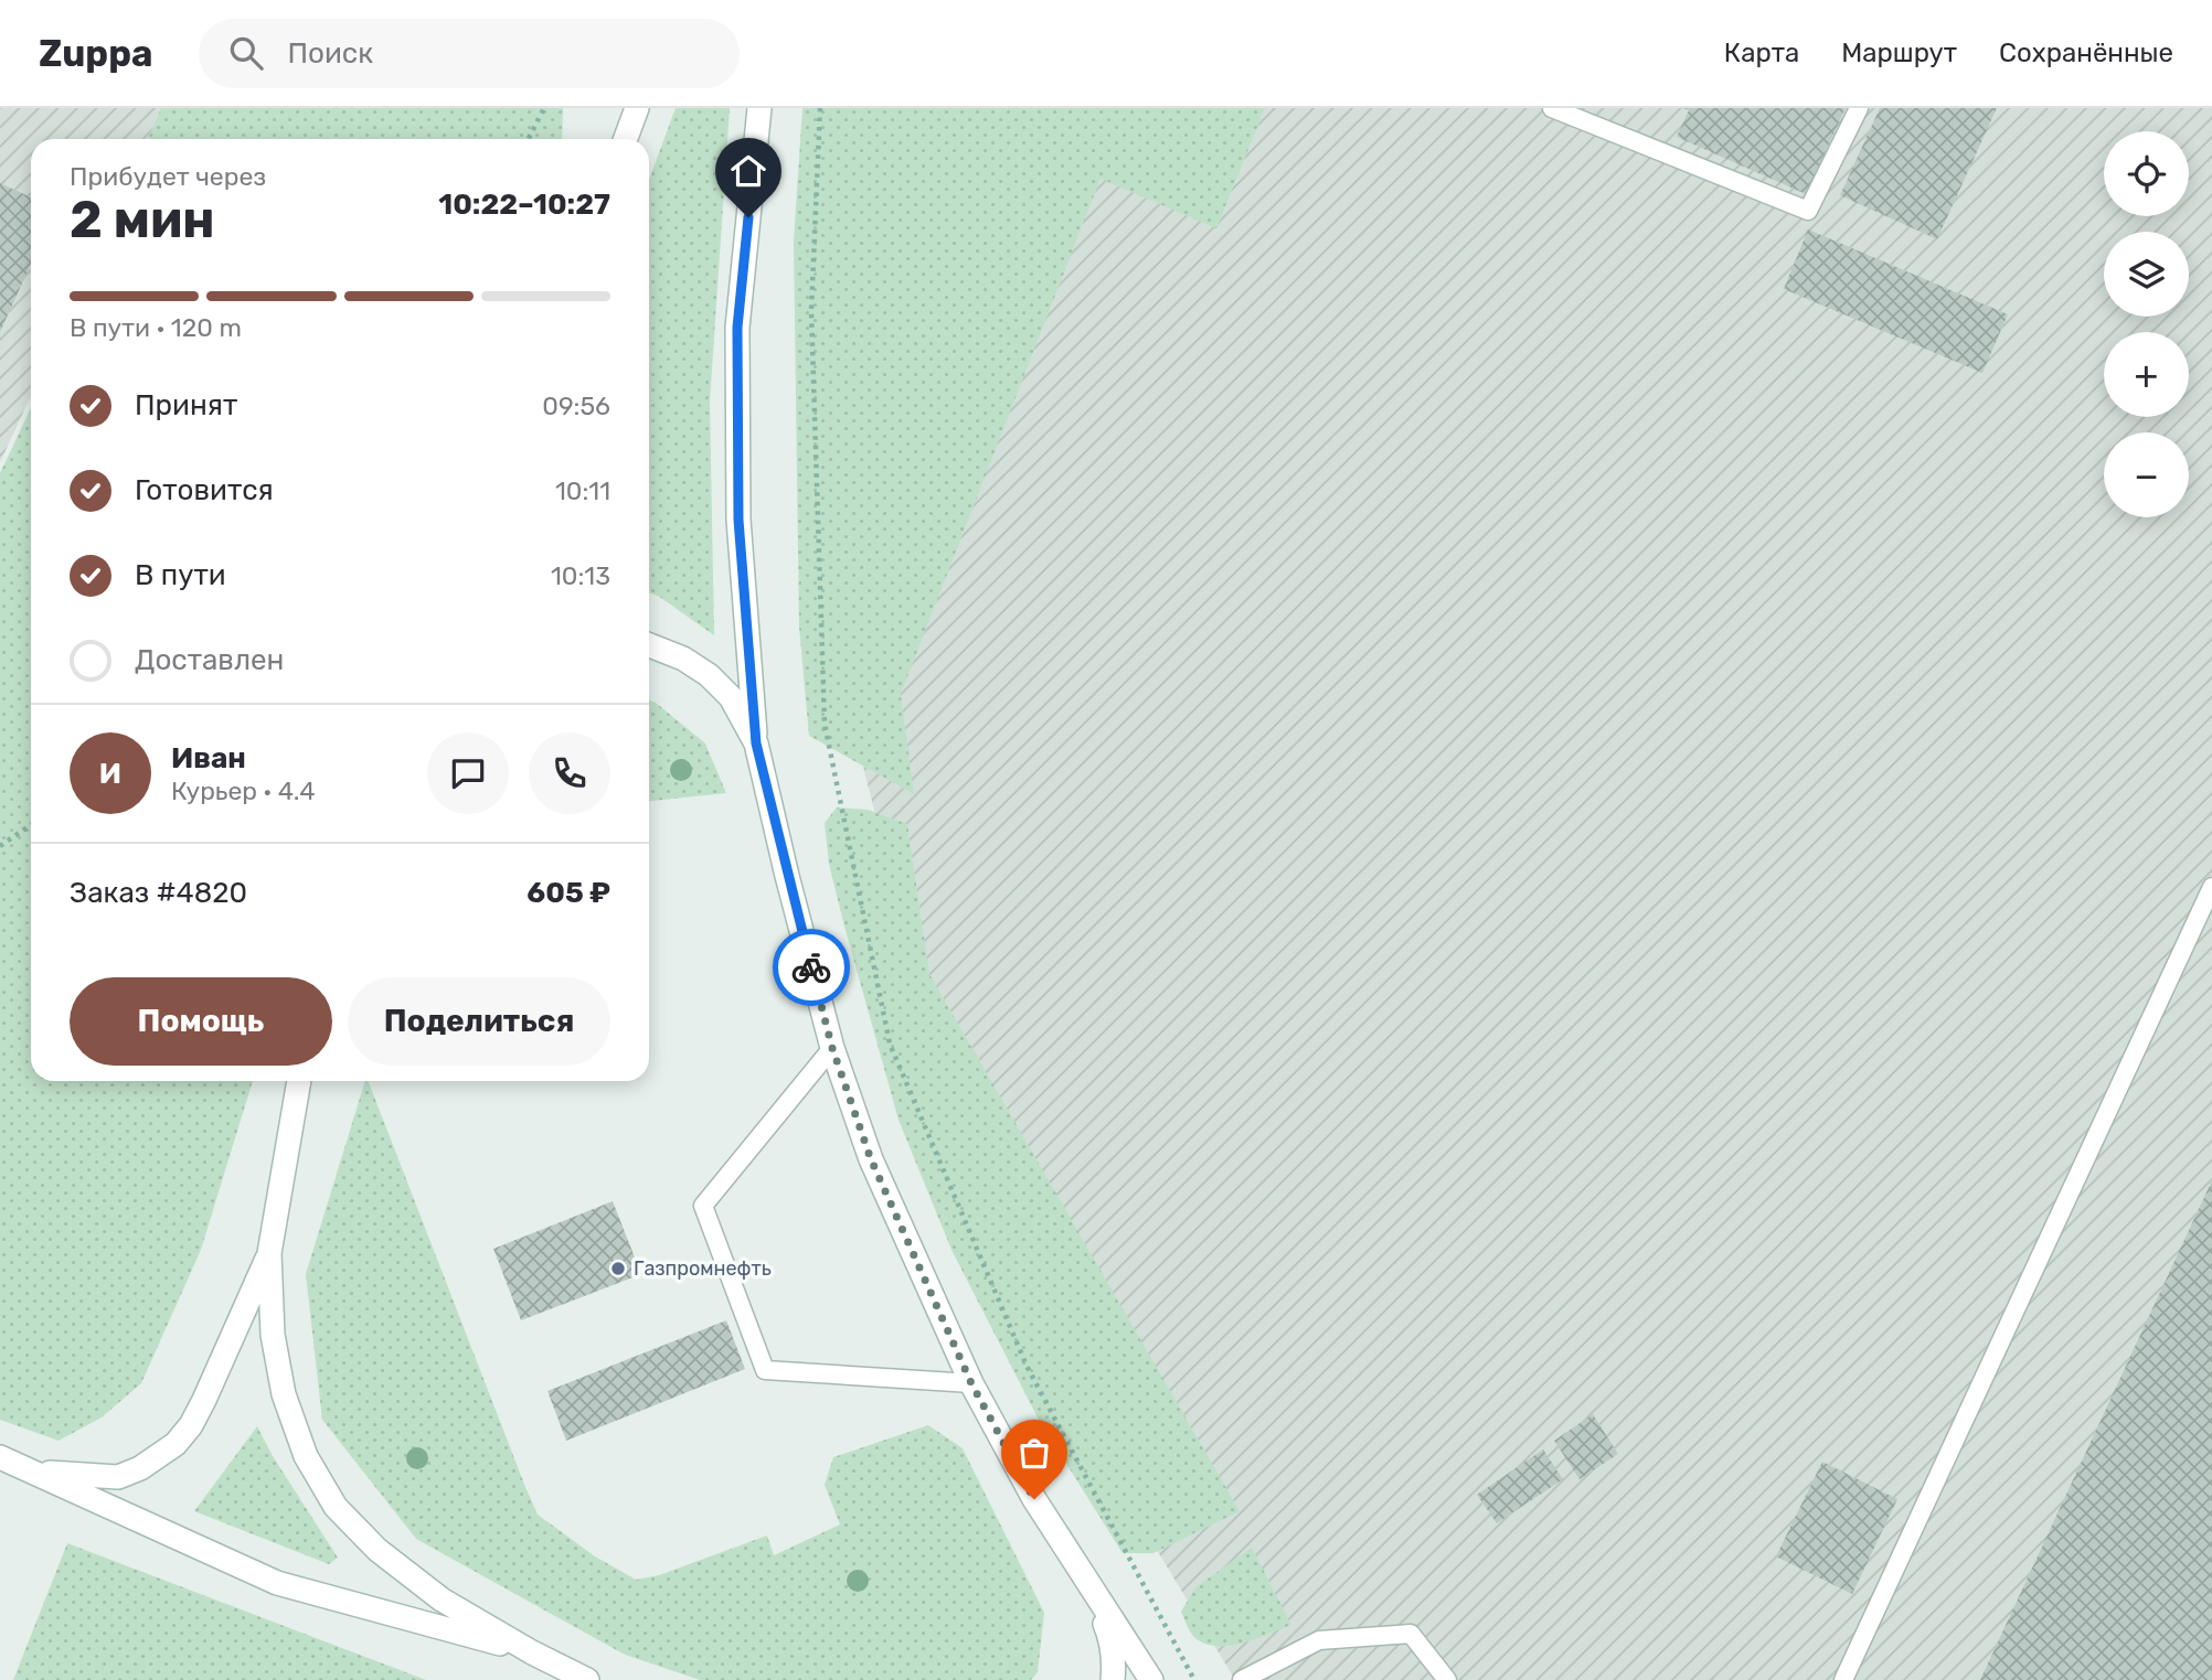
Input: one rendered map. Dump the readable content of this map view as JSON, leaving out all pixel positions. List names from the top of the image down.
{
  "places": ["Газпромнефть"],
  "page": {
    "header": "Zuppa",
    "search": "Поиск",
    "nav": ["Карта", "Маршрут", "Сохранённые"],
    "map_buttons": ["+", "−"],
    "heading": ["2 мин", "Прибудет через", "10:22–10:27"],
    "panel": [
      "Иван",
      "Курьер · 4.4",
      "Заказ #4820",
      "605 ₽"
    ],
    "bar": "В пути · 120 m",
    "list": [
      ["Принят", "09:56"],
      ["Готовится", "10:11"],
      ["В пути", "10:13"],
      "Доставлен"
    ],
    "round": "И",
    "buttons": ["Помощь", "Поделиться"]
  }
}
